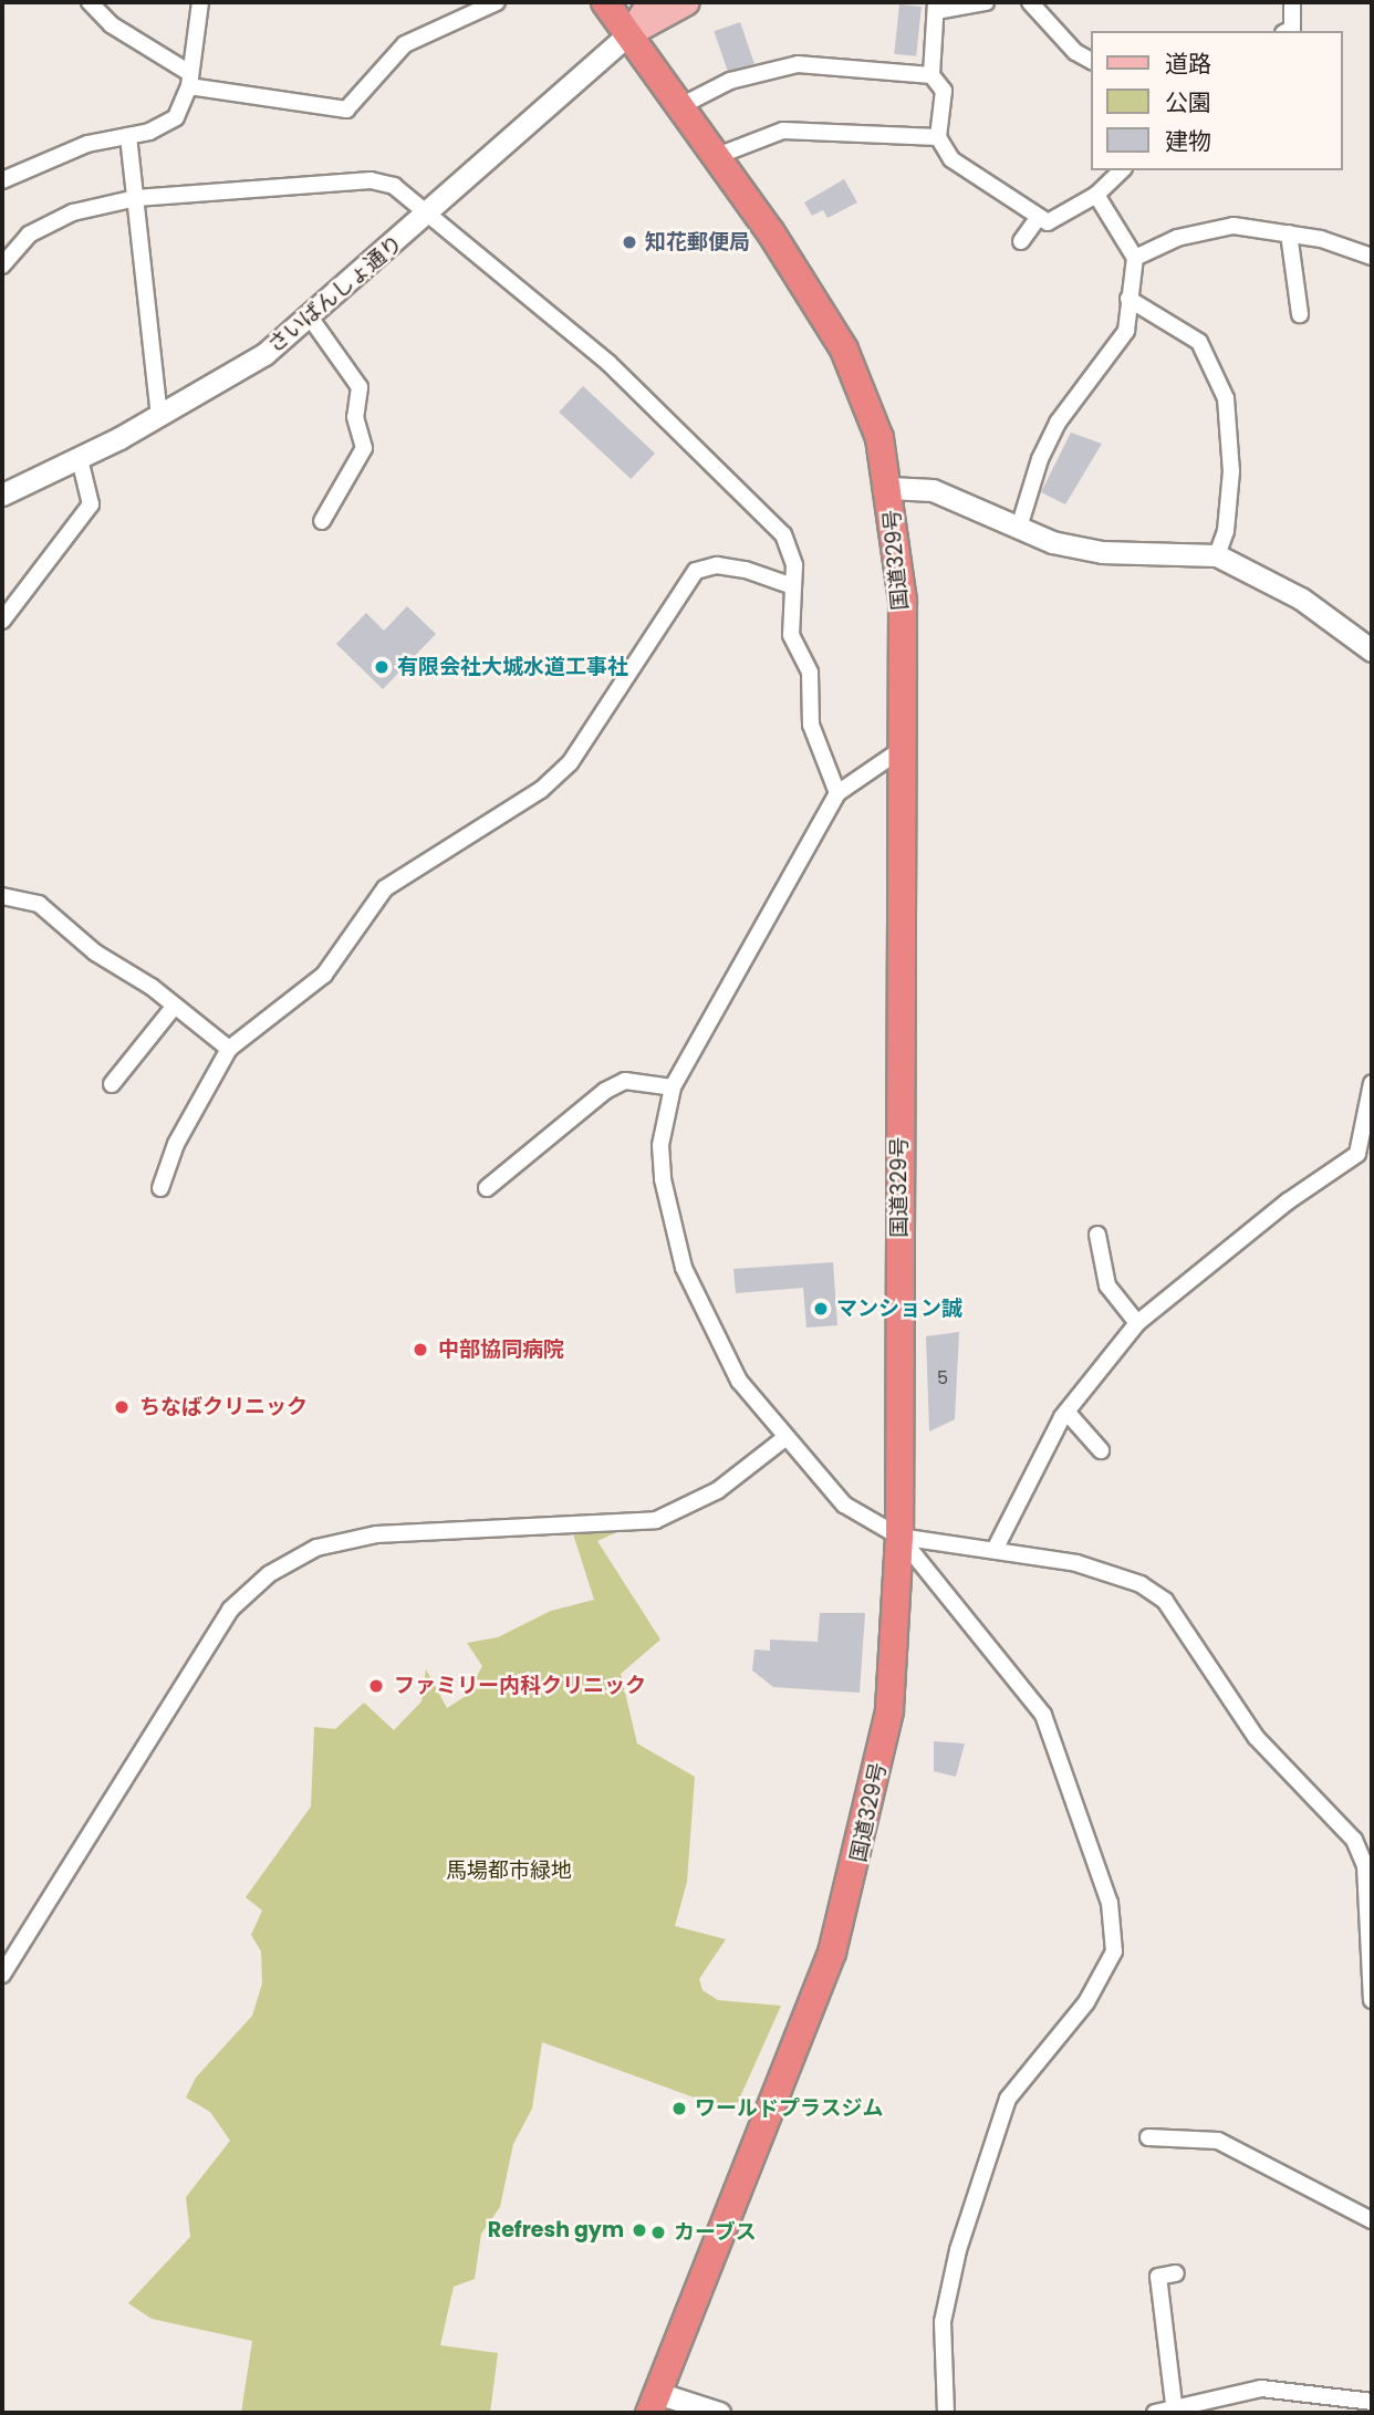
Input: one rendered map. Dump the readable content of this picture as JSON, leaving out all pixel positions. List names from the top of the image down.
{
  "streets": {
    "highway": ["国道329号"],
    "main road": ["さいばんしょ通り"]
  },
  "crossings": [
    ["さいばんしょ通り", "国道329号"]
  ],
  "parks": ["馬場都市緑地"],
  "places": [
    "知花郵便局",
    "有限会社大城水道工事社",
    "マンション誠",
    "中部協同病院",
    "ちなばクリニック",
    "ファミリー内科クリニック",
    "ワールドプラスジム",
    "Refresh gym",
    "カーブス"
  ],
  "house_numbers": ["5"],
  "legend": ["道路", "公園", "建物"]
}
